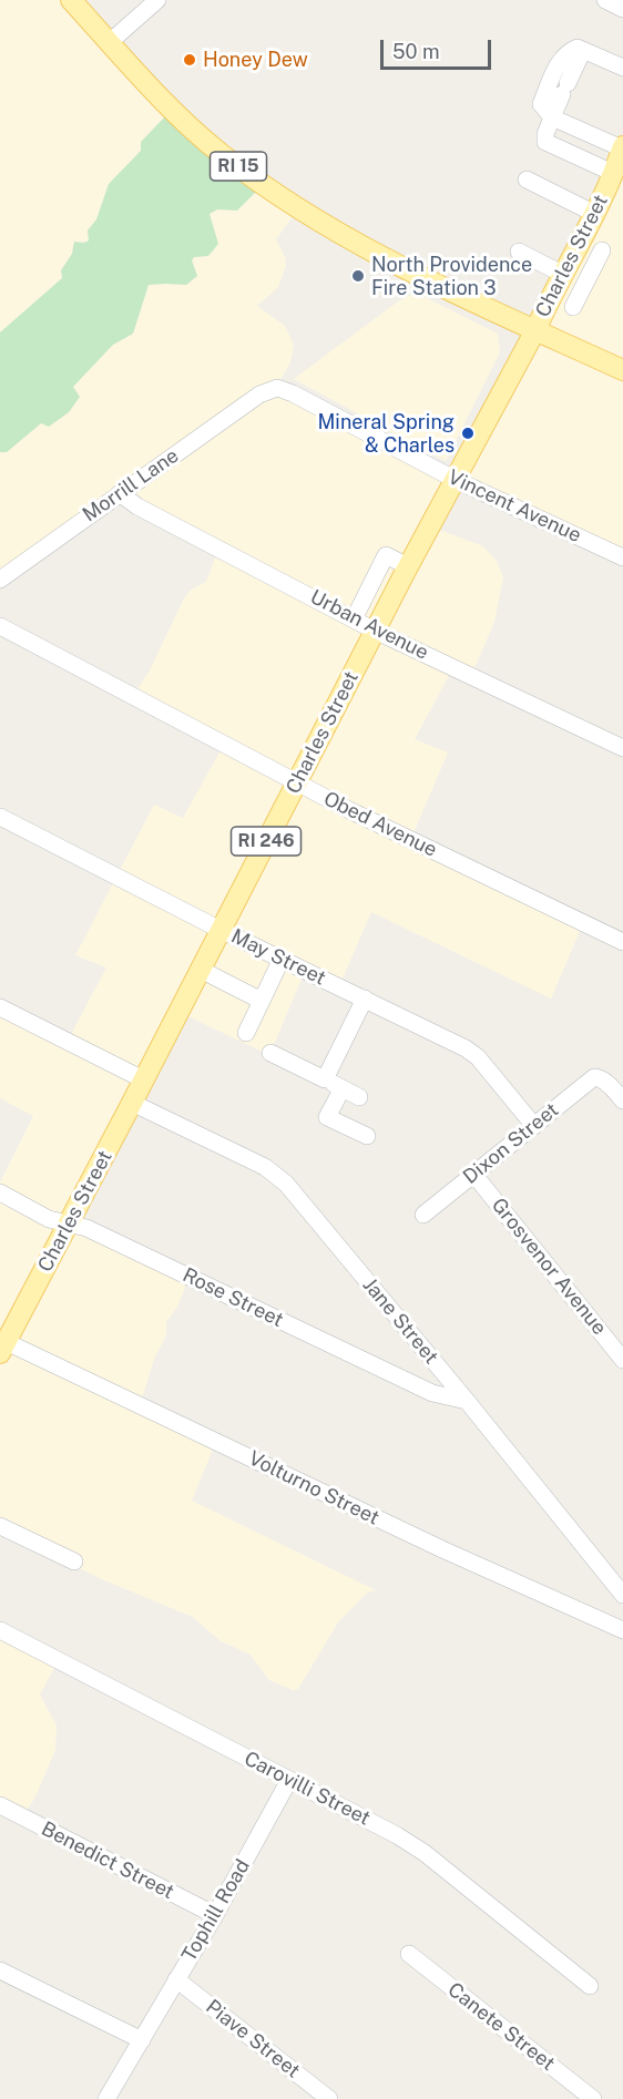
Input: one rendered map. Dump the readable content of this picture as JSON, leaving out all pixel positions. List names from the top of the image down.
{
  "streets": {
    "main road": ["RI 15", "Charles Street", "RI 246"],
    "street": [
      "Morrill Lane",
      "Vincent Avenue",
      "Urban Avenue",
      "Obed Avenue",
      "May Street",
      "Dixon Street",
      "Grosvenor Avenue",
      "Rose Street",
      "Jane Street",
      "Volturno Street",
      "Carovilli Street",
      "Benedict Street",
      "Tophill Road",
      "Canete Street",
      "Piave Street"
    ]
  },
  "crossings": [
    ["RI 15", "Charles Street"],
    ["Charles Street", "Vincent Avenue"],
    ["Charles Street", "Urban Avenue"],
    ["Charles Street", "Obed Avenue"],
    ["Charles Street", "May Street"],
    ["Charles Street", "Rose Street"],
    ["Charles Street", "Jane Street"],
    ["Charles Street", "Volturno Street"],
    ["Morrill Lane", "Vincent Avenue"],
    ["Morrill Lane", "Urban Avenue"],
    ["May Street", "Dixon Street"],
    ["Dixon Street", "Grosvenor Avenue"],
    ["Rose Street", "Jane Street"],
    ["Carovilli Street", "Tophill Road"],
    ["Benedict Street", "Tophill Road"],
    ["Tophill Road", "Piave Street"]
  ],
  "places": ["Honey Dew", "North Providence Fire Station 3", "Mineral Spring & Charles"],
  "scale_bar": "50 m"
}
